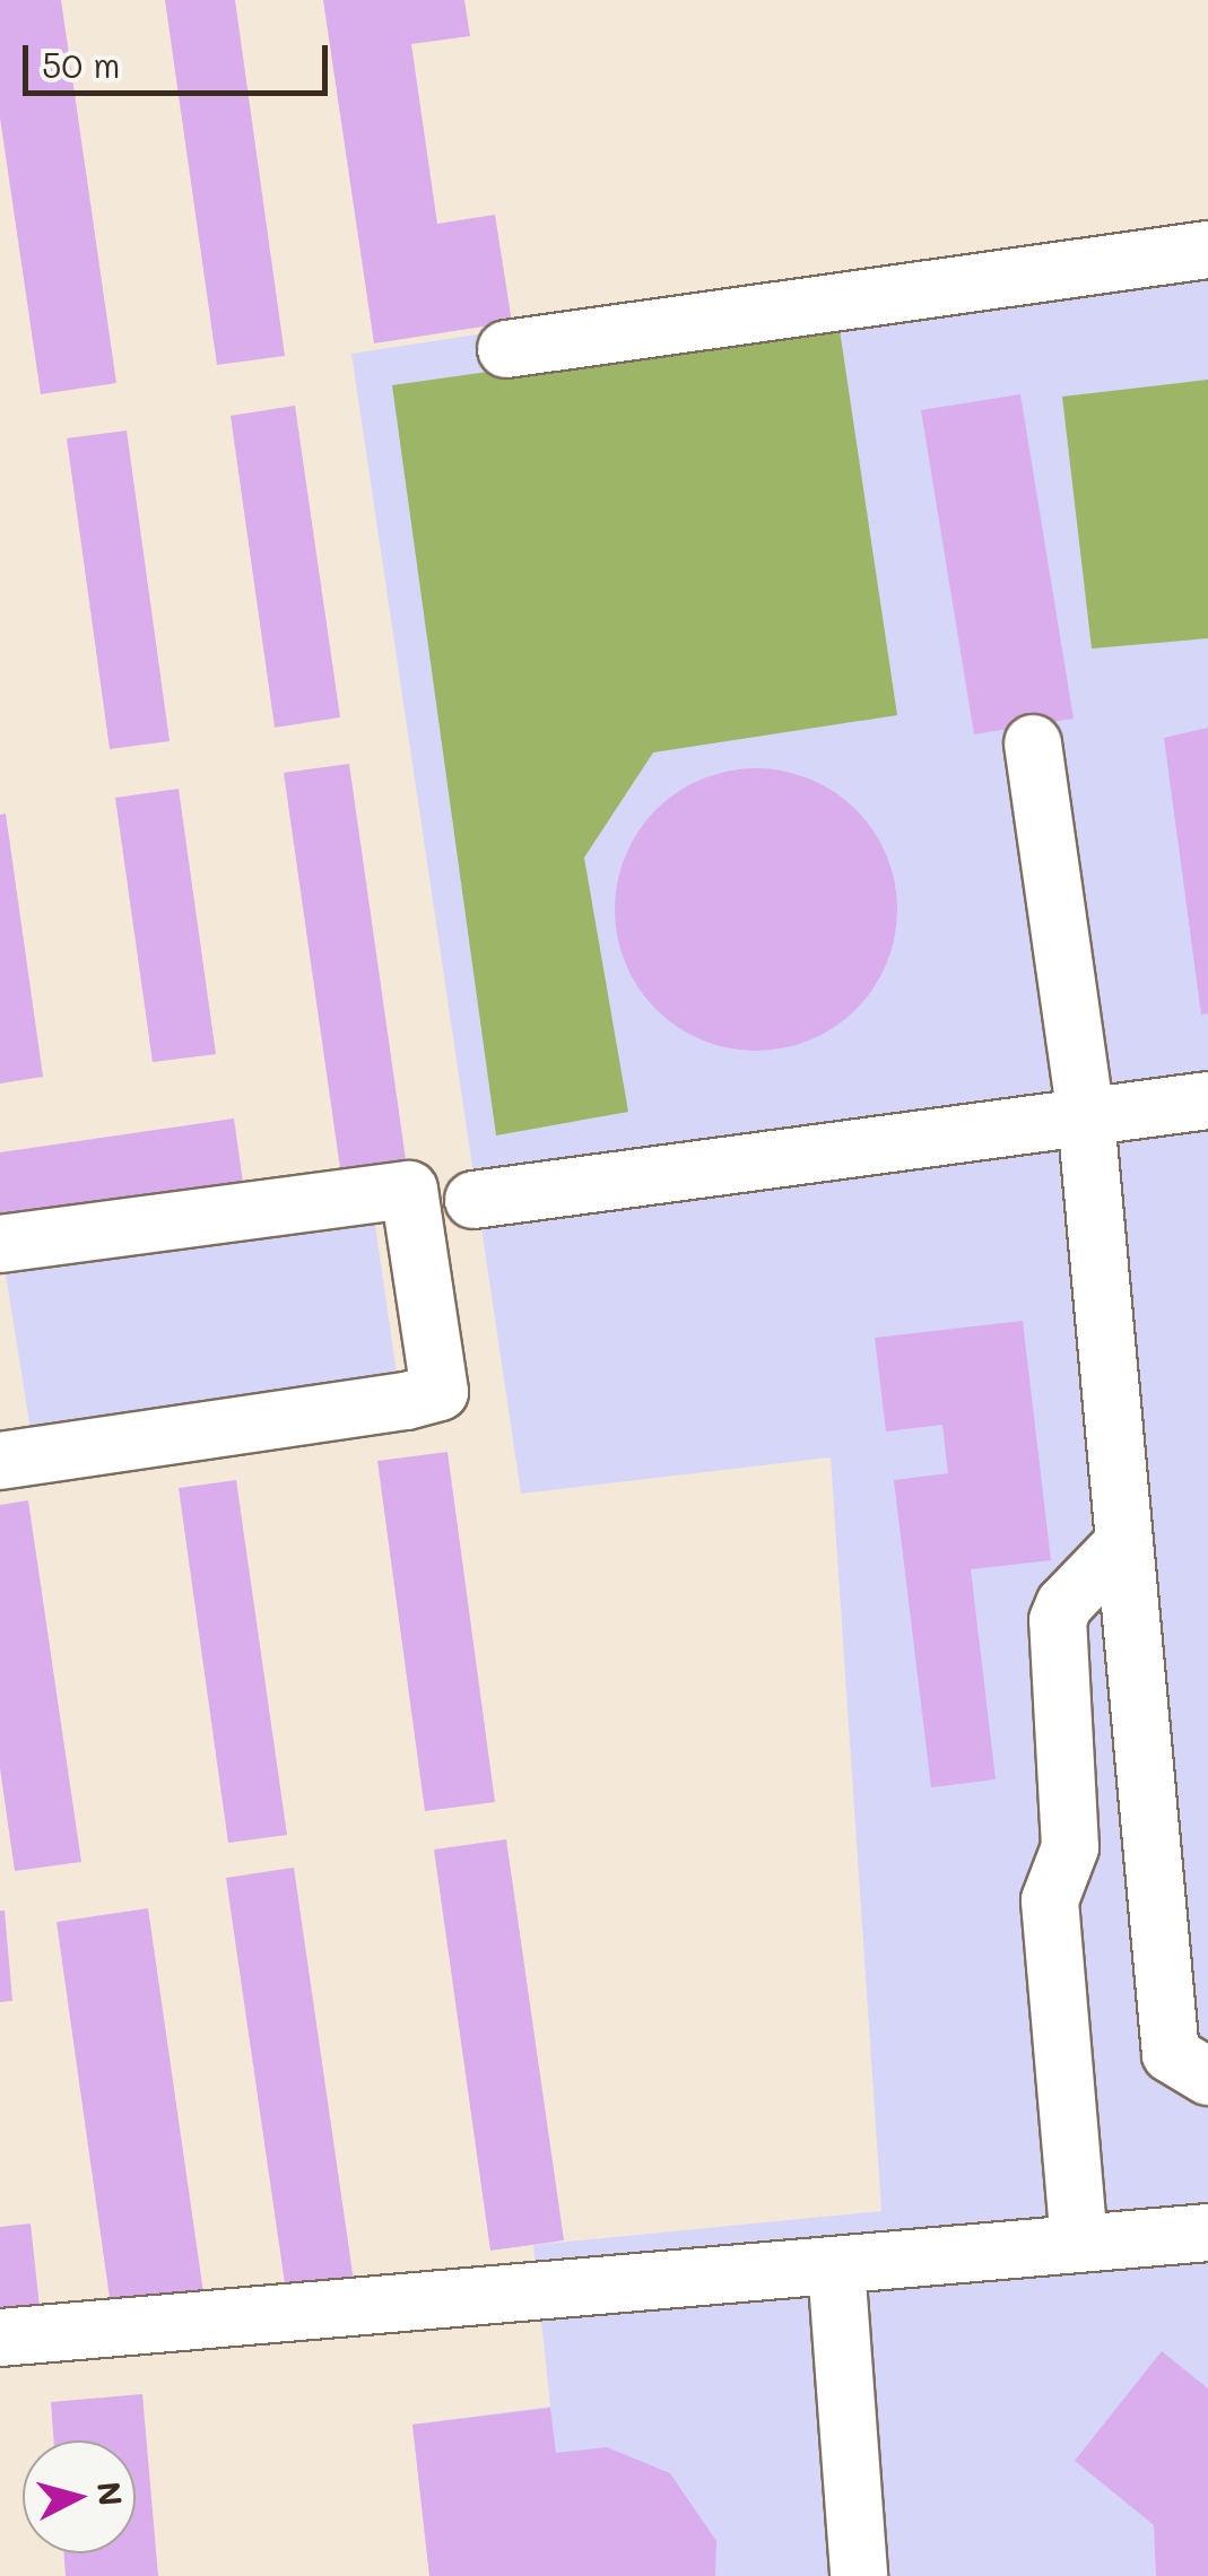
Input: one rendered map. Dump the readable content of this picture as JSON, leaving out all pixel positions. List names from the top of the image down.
{
  "scale_bar": "50 m",
  "north": "right"
}
